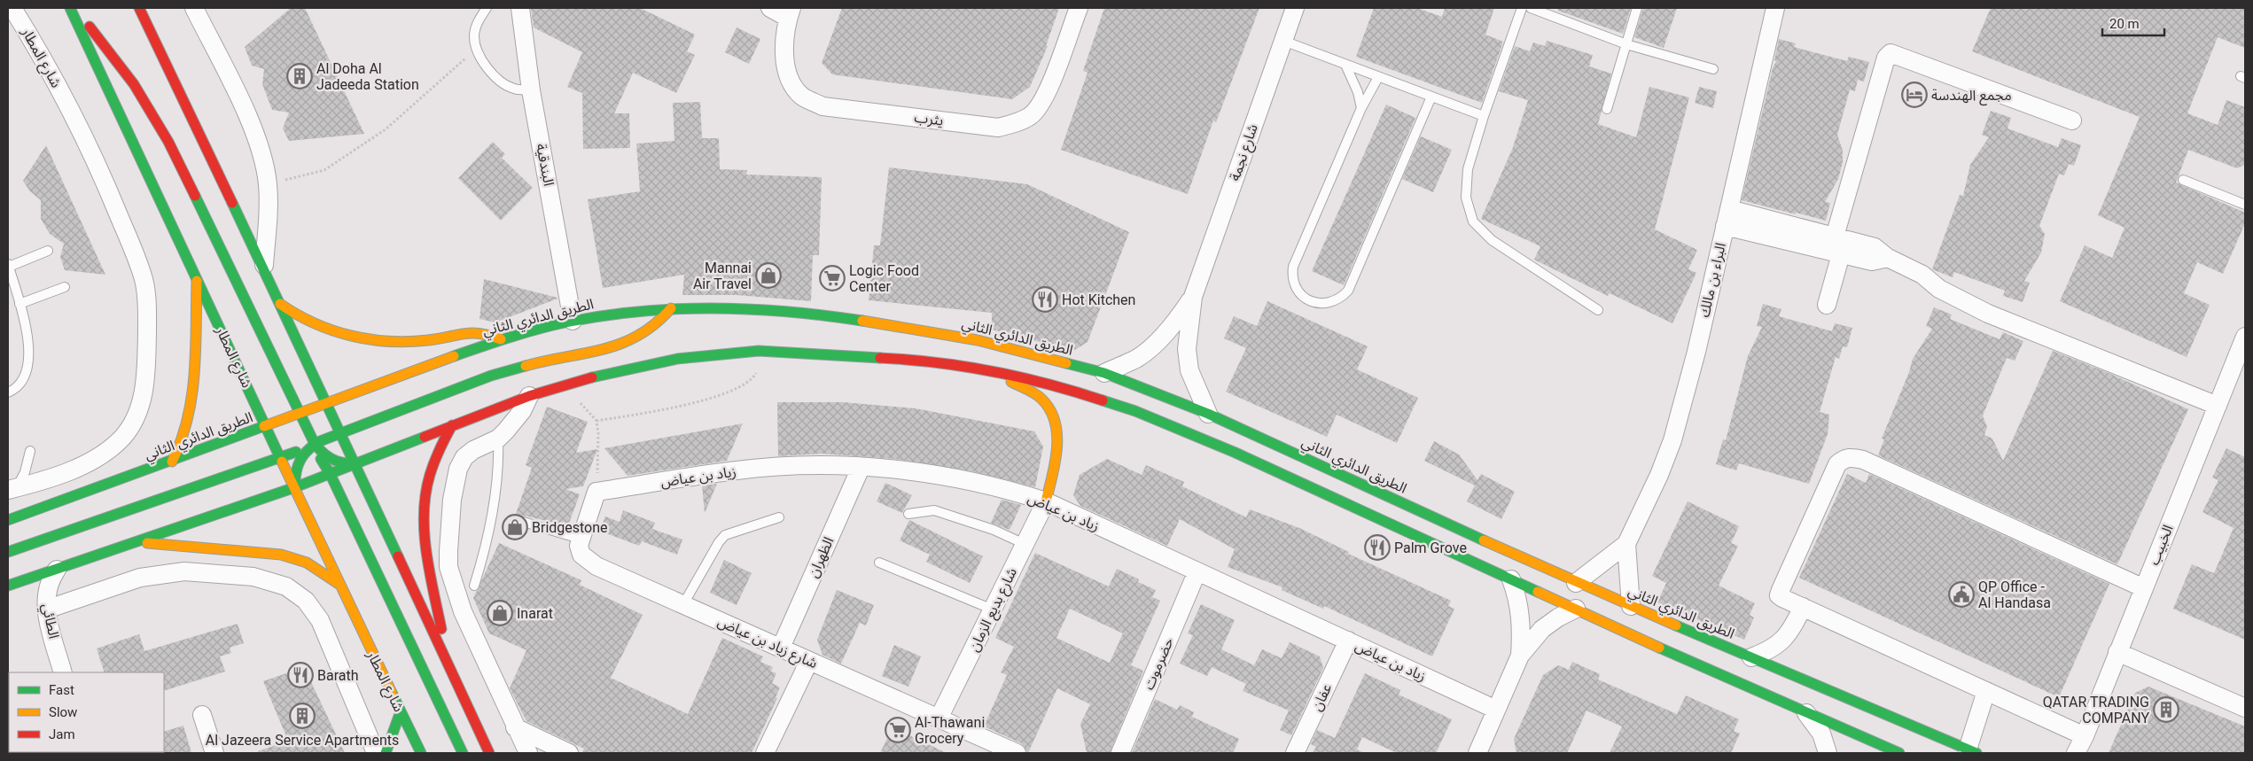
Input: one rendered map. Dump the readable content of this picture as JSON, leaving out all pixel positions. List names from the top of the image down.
{
  "streets": {
    "main road": ["شارع المطار", "الطريق الدائري الثاني"],
    "street": [
      "يثرب",
      "شارع نجمة",
      "البندقية",
      "البراء بن مالك",
      "زياد بن عياض",
      "الخبيب",
      "الظهران",
      "شارع بديع الزمان",
      "الطائي",
      "شارع زياد بن عياض",
      "حضرموت",
      "عفان"
    ]
  },
  "crossings": [
    ["شارع المطار", "الطريق الدائري الثاني"],
    ["شارع نجمة", "الطريق الدائري الثاني"],
    ["البندقية", "الطريق الدائري الثاني"],
    ["البراء بن مالك", "الطريق الدائري الثاني"],
    ["زياد بن عياض", "الظهران"],
    ["زياد بن عياض", "شارع بديع الزمان"],
    ["زياد بن عياض", "حضرموت"],
    ["زياد بن عياض", "عفان"],
    ["الظهران", "شارع زياد بن عياض"],
    ["شارع بديع الزمان", "شارع زياد بن عياض"]
  ],
  "places": {
    "building": ["Al Doha Al Jadeeda Station", "QATAR TRADING COMPANY", "Al Jazeera Service Apartments"],
    "hotel": ["مجمع الهندسة"],
    "shop": ["Mannai Air Travel", "Bridgestone", "Inarat"],
    "supermarket": ["Logic Food Center", "Al-Thawani Grocery"],
    "restaurant": ["Hot Kitchen", "Palm Grove", "Barath"],
    "public building": ["QP Office - Al Handasa"]
  },
  "legend": ["Fast", "Slow", "Jam"],
  "scale_bar": "20 m"
}
